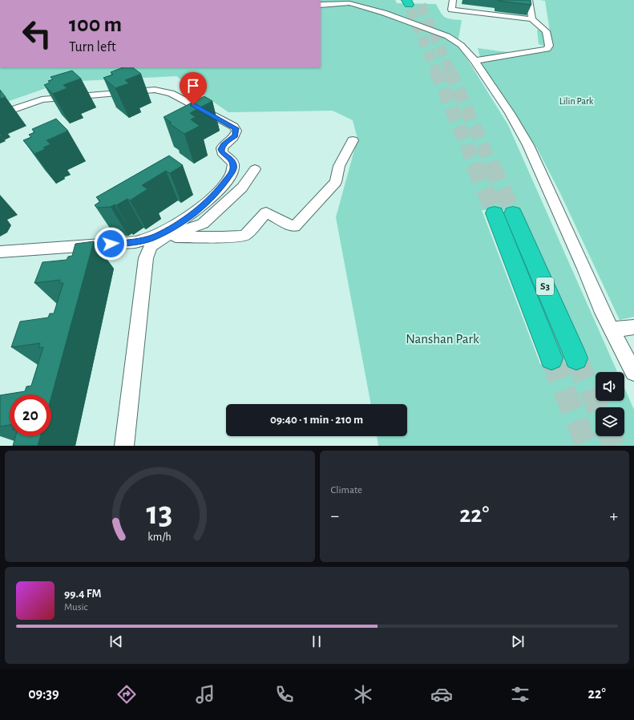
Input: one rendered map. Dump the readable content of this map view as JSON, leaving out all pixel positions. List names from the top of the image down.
{
  "streets": {
    "highway": ["S3"]
  },
  "parks": ["Lilin Park", "Nanshan Park"],
  "page": {
    "turn": ["100 m", "Turn left"],
    "limit": "20",
    "trip": "09:40 · 1 min · 210 m",
    "tile": "Climate",
    "heat": ["−", "22°", "+"],
    "song": ["99.4 FM", "Music"],
    "tabs": ["09:39", "22°"],
    "gauge": ["13", "km/h"]
  }
}
